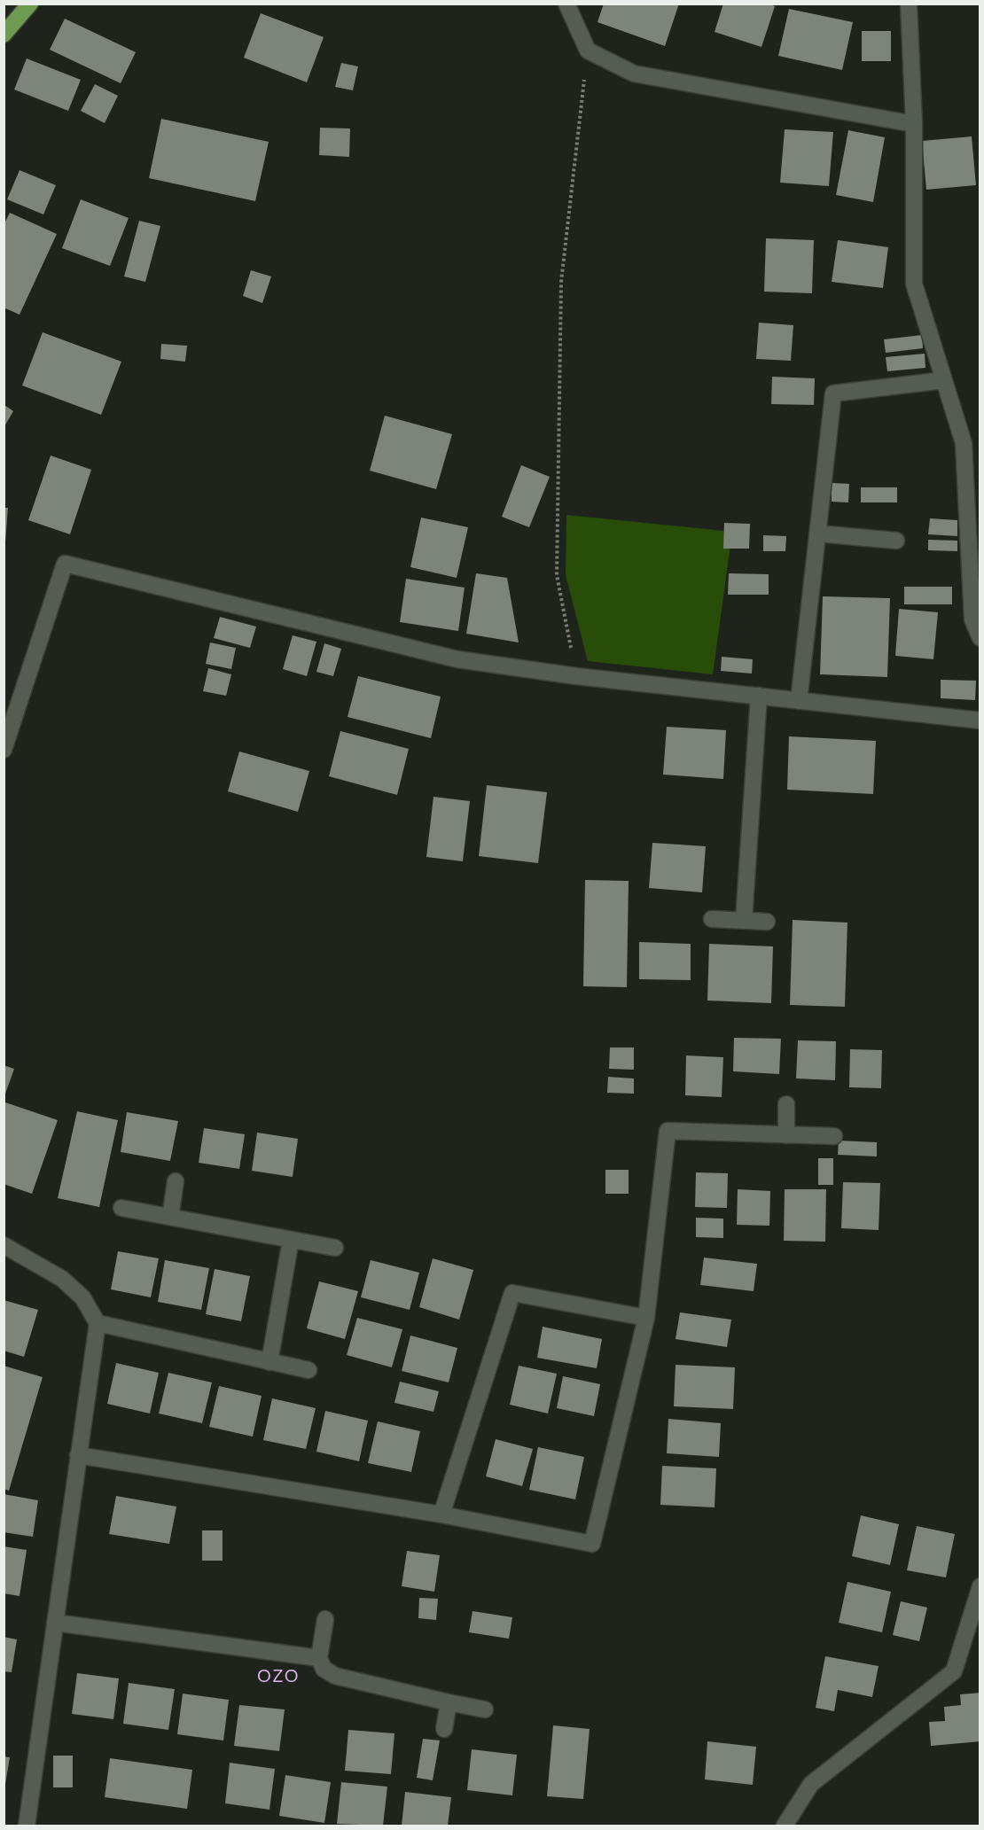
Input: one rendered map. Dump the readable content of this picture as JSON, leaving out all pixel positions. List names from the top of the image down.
{
  "districts": ["OZO"]
}
